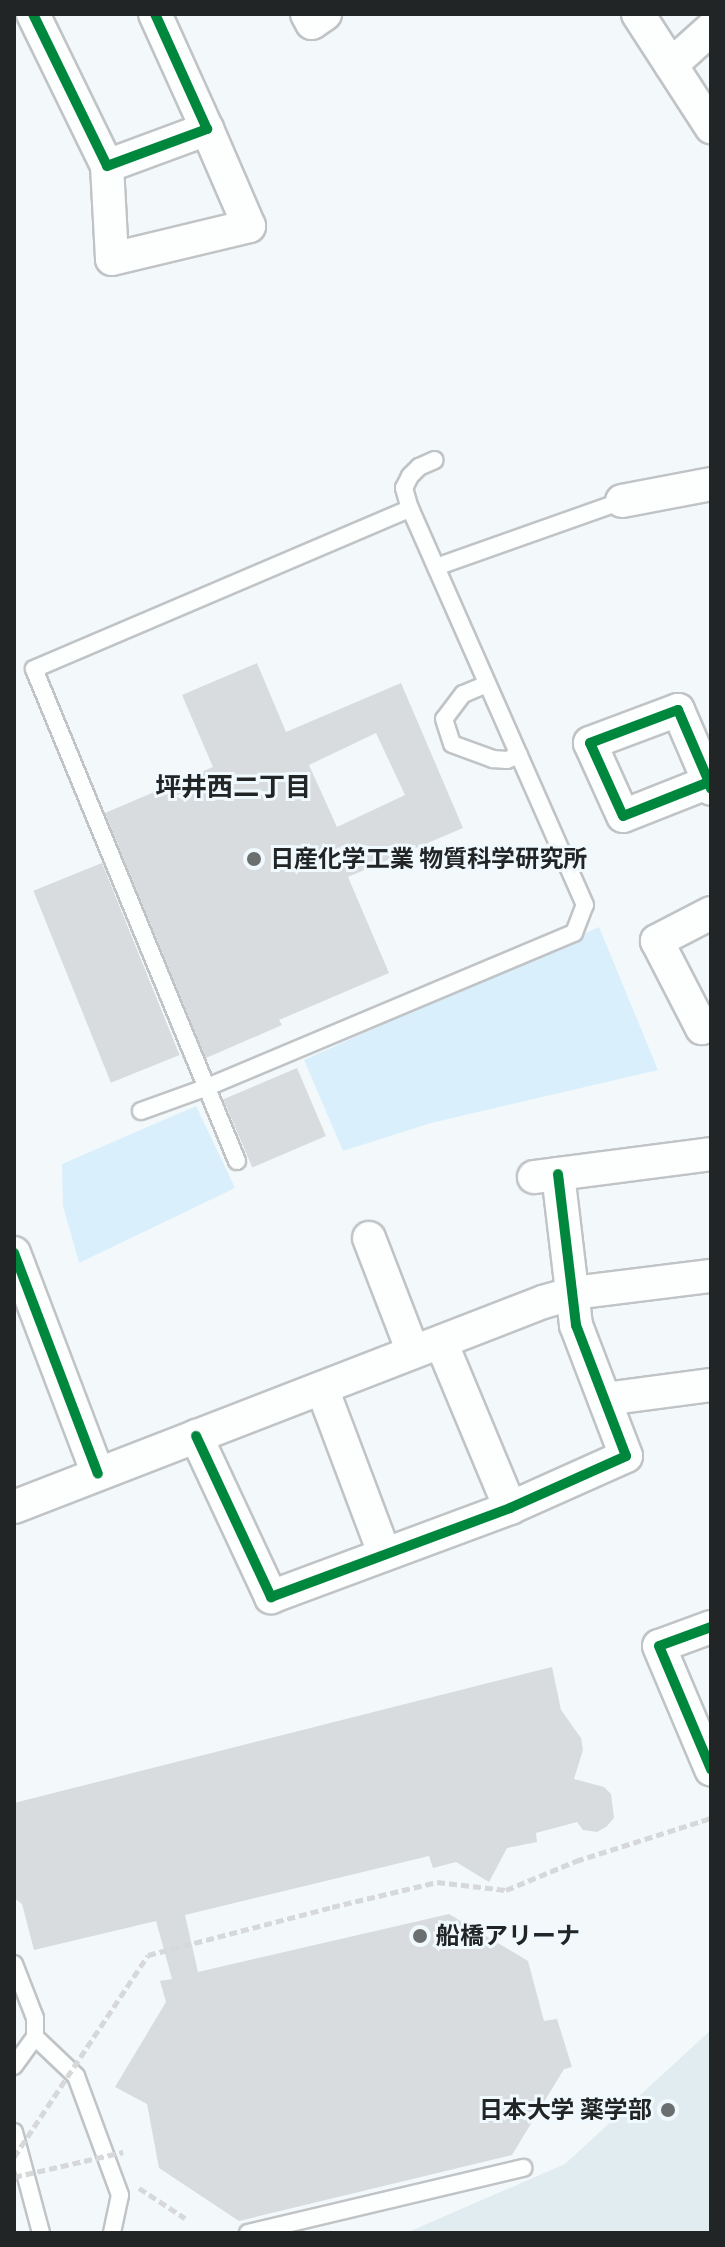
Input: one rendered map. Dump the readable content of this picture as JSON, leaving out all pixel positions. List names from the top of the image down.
{
  "districts": ["坪井西二丁目"],
  "places": ["日産化学工業 物質科学研究所", "船橋アリーナ", "日本大学 薬学部"]
}
